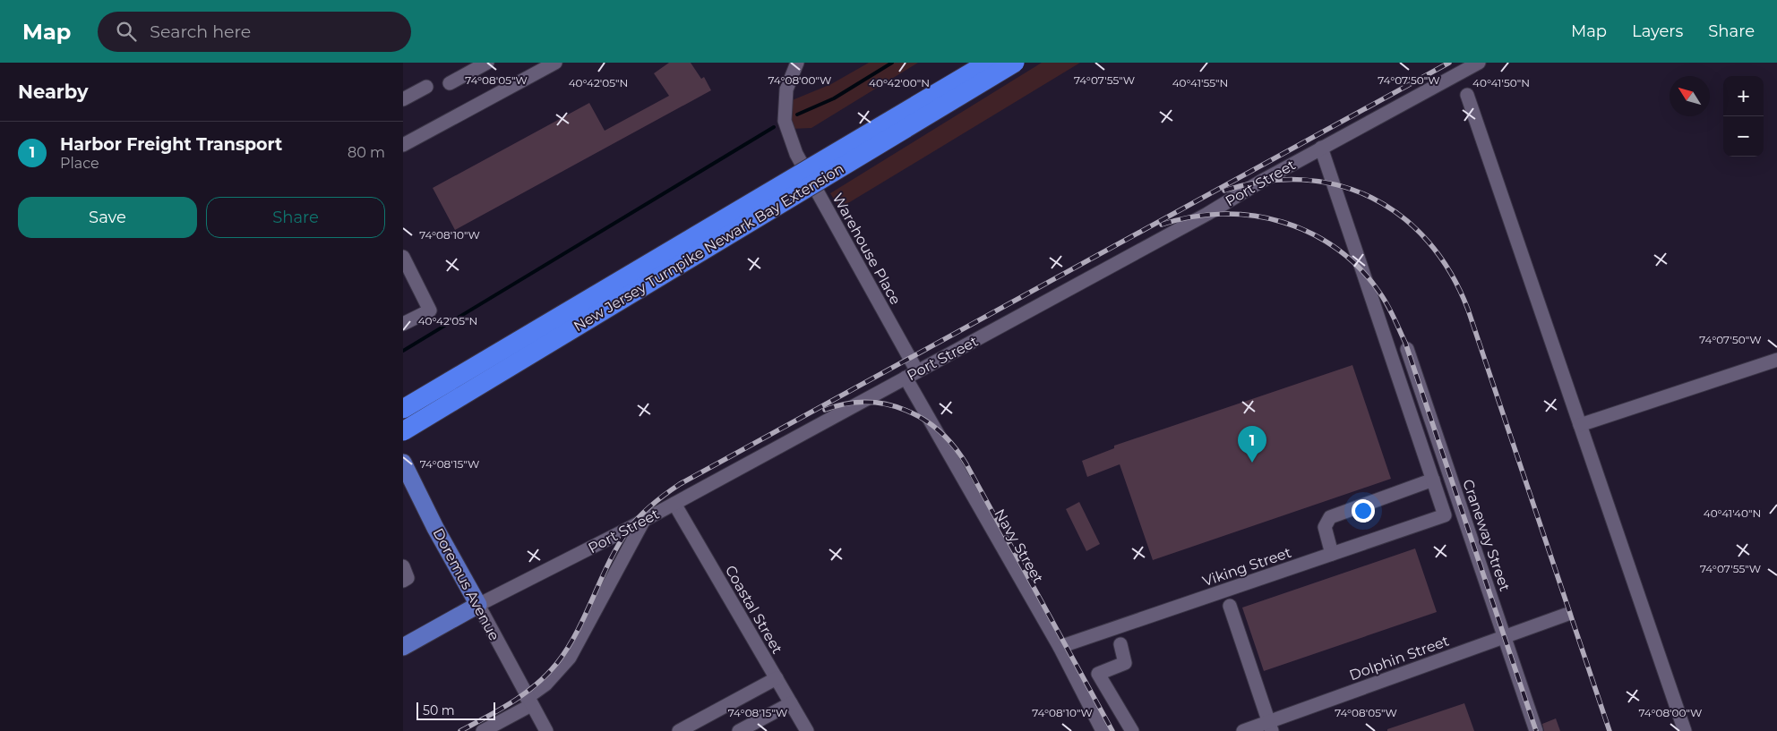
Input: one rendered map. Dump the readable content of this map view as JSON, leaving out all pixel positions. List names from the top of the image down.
{
  "streets": {
    "highway": ["New Jersey Turnpike Newark Bay Extension"],
    "main road": ["Port Street", "Doremus Avenue"],
    "street": [
      "Warehouse Place",
      "Craneway Street",
      "Navy Street",
      "Viking Street",
      "Coastal Street",
      "Dolphin Street"
    ]
  },
  "crossings": [
    ["Port Street", "Warehouse Place"],
    ["Port Street", "Navy Street"],
    ["Port Street", "Doremus Avenue"],
    ["Port Street", "Coastal Street"],
    ["Warehouse Place", "Navy Street"],
    ["Craneway Street", "Dolphin Street"],
    ["Navy Street", "Viking Street"]
  ],
  "scale_bar": "50 m",
  "north": "top left",
  "page": {
    "header": "Map",
    "search": "Search here",
    "nav": ["Map", "Layers", "Share"],
    "heading": "Nearby",
    "map_buttons": ["+", "−"],
    "list": [
      {
        "mark": "1",
        "name": "Harbor Freight Transport",
        "note": "Place",
        "value": "80 m"
      }
    ],
    "buttons": ["Save", "Share"],
    "pins": "1",
    "scale": "50 m"
  },
  "coordinates": [
    "74°08'05\"W",
    "74°08'00\"W",
    "74°07'55\"W",
    "74°07'50\"W",
    "40°42'05\"N",
    "40°41'50\"N",
    "40°42'00\"N",
    "40°41'55\"N",
    "74°08'10\"W",
    "74°08'15\"W",
    "40°41'40\"N"
  ]
}
